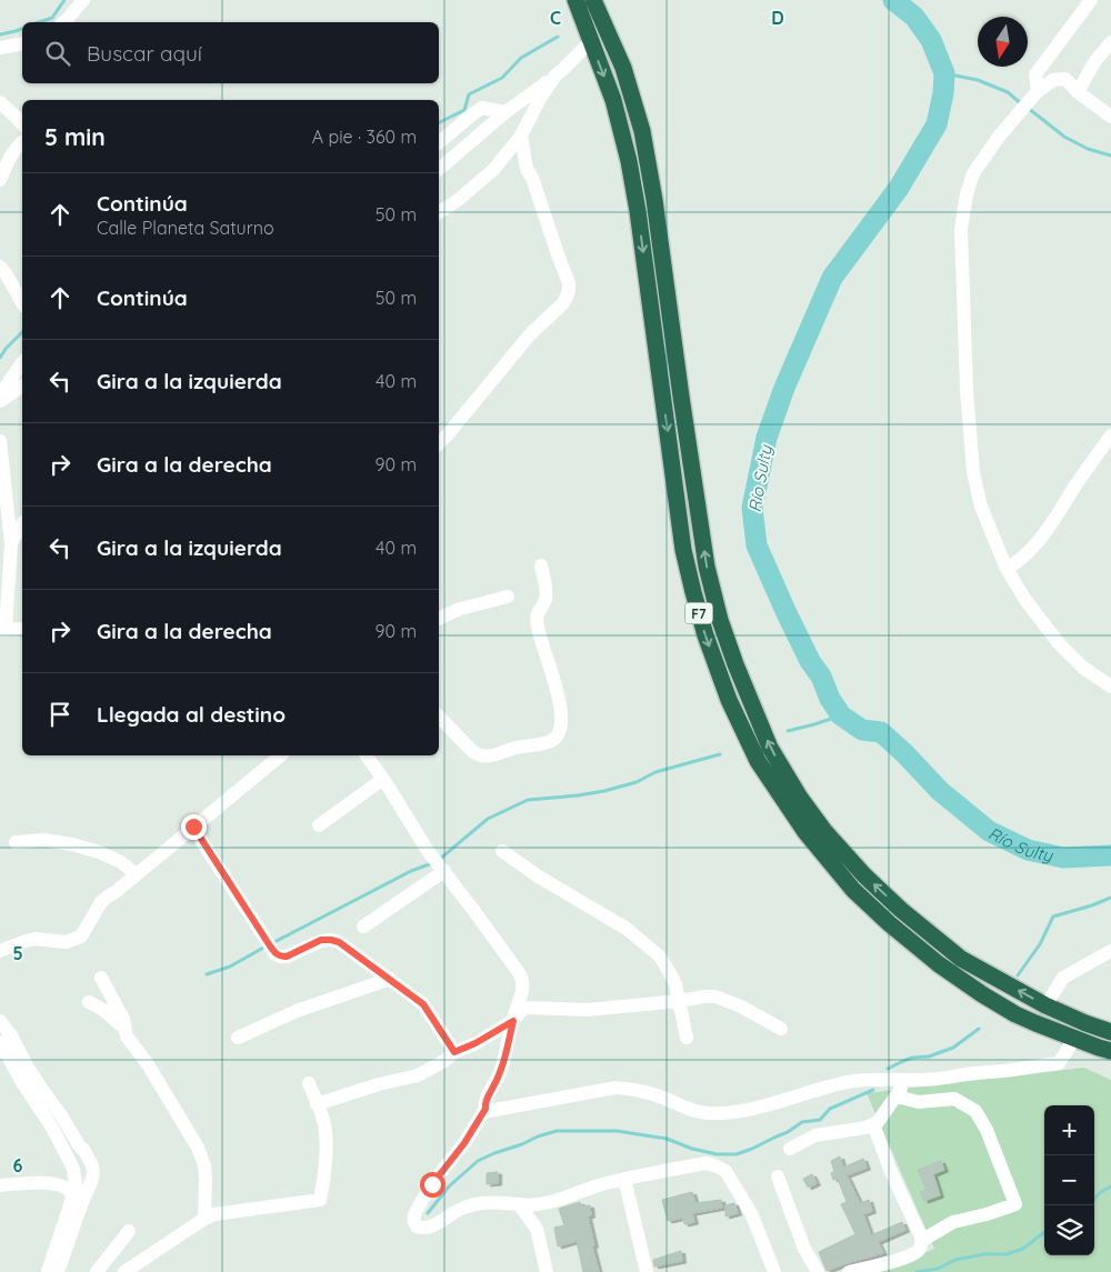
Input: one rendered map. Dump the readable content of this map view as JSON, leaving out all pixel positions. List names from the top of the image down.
{
  "streets": {
    "highway": ["F7"]
  },
  "water": ["Río Sulty"],
  "north": "bottom",
  "page": {
    "search": "Buscar aquí",
    "heading": ["5 min", "A pie · 360 m"],
    "list": [
      ["Continúa", "Calle Planeta Saturno", "50 m"],
      ["Continúa", "50 m"],
      ["Gira a la izquierda", "40 m"],
      ["Gira a la derecha", "90 m"],
      ["Gira a la izquierda", "40 m"],
      ["Gira a la derecha", "90 m"],
      "Llegada al destino"
    ],
    "map_buttons": ["+", "−"]
  },
  "grid": {
    "columns": ["C", "D"],
    "rows": ["5", "6"]
  }
}
